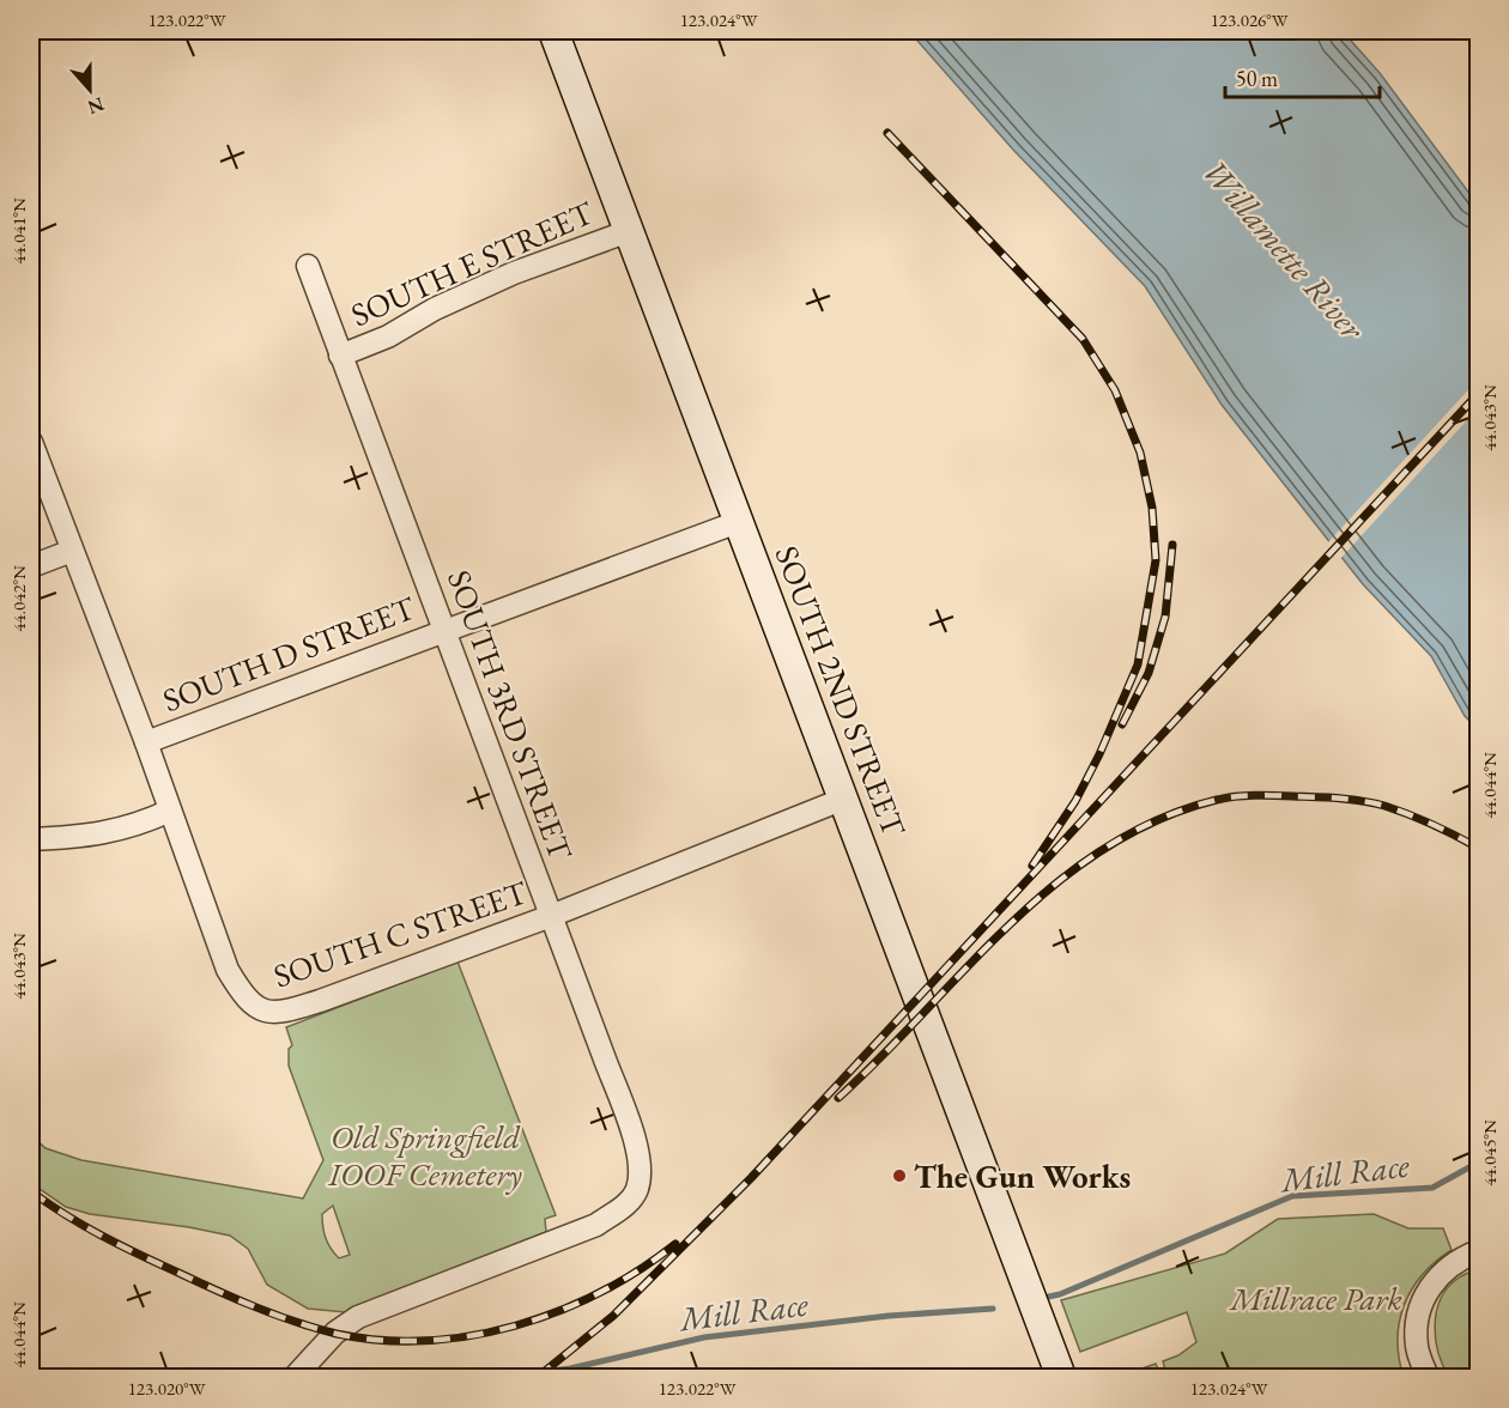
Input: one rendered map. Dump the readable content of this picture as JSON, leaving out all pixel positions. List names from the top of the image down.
{
  "streets": {
    "street": [
      "SOUTH E STREET",
      "SOUTH D STREET",
      "SOUTH 2ND STREET",
      "SOUTH 3RD STREET",
      "SOUTH C STREET"
    ]
  },
  "crossings": [
    ["SOUTH E STREET", "SOUTH 2ND STREET"],
    ["SOUTH E STREET", "SOUTH 3RD STREET"],
    ["SOUTH D STREET", "SOUTH 2ND STREET"],
    ["SOUTH D STREET", "SOUTH 3RD STREET"],
    ["SOUTH 2ND STREET", "SOUTH C STREET"],
    ["SOUTH 3RD STREET", "SOUTH C STREET"]
  ],
  "water": ["Willamette River", "Mill Race"],
  "parks": ["Old Springfield IOOF Cemetery", "Millrace Park"],
  "places": ["The Gun Works"],
  "scale_bar": "50 m",
  "north": "bottom",
  "coordinates": [
    "123.022°W",
    "123.024°W",
    "123.026°W",
    "44.041°N",
    "44.043°N",
    "44.042°N",
    "44.044°N",
    "44.045°N",
    "123.020°W"
  ]
}
